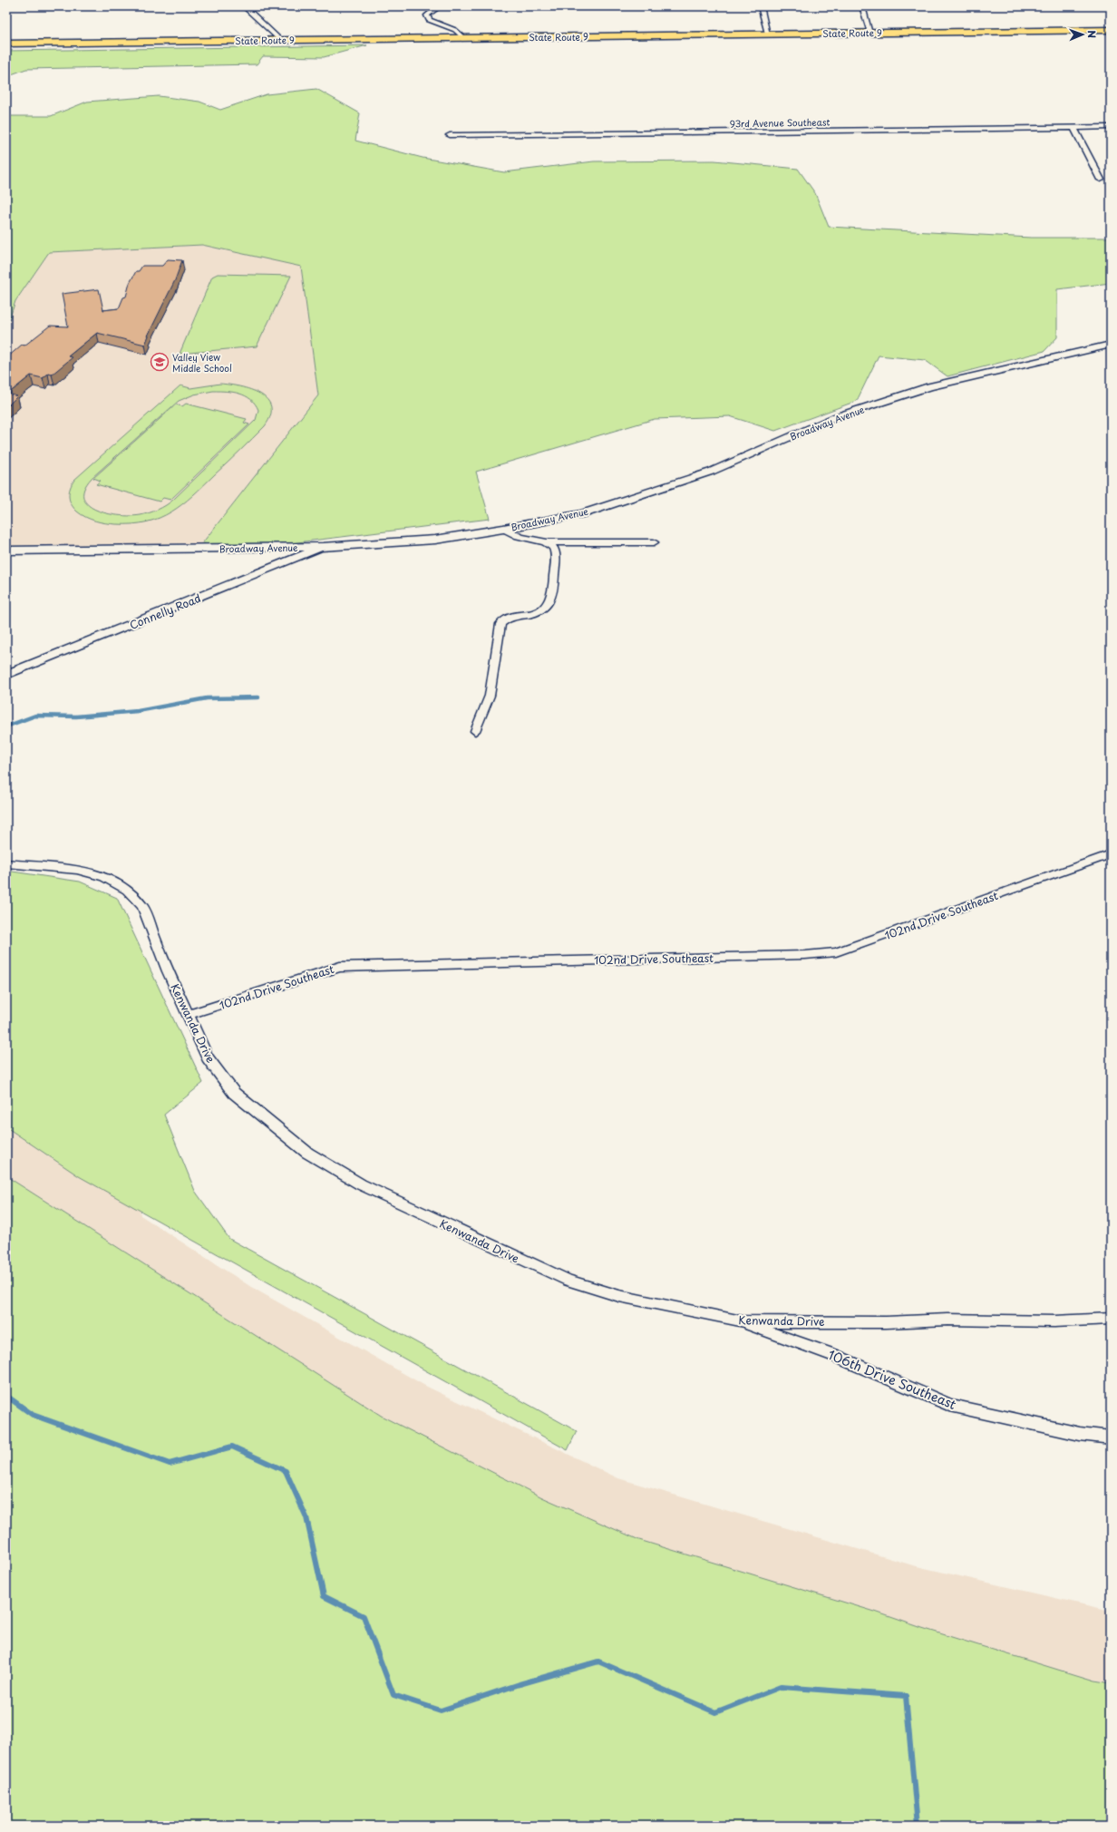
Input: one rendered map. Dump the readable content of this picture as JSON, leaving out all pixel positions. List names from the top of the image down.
{
  "streets": {
    "main road": ["State Route 9"],
    "street": [
      "93rd Avenue Southeast",
      "Broadway Avenue",
      "Connelly Road",
      "102nd Drive Southeast",
      "Kenwanda Drive",
      "106th Drive Southeast"
    ]
  },
  "crossings": [
    ["Broadway Avenue", "Connelly Road"],
    ["102nd Drive Southeast", "Kenwanda Drive"],
    ["Kenwanda Drive", "106th Drive Southeast"]
  ],
  "places": {
    "school or university": ["Valley View Middle School"]
  },
  "north": "right"
}
